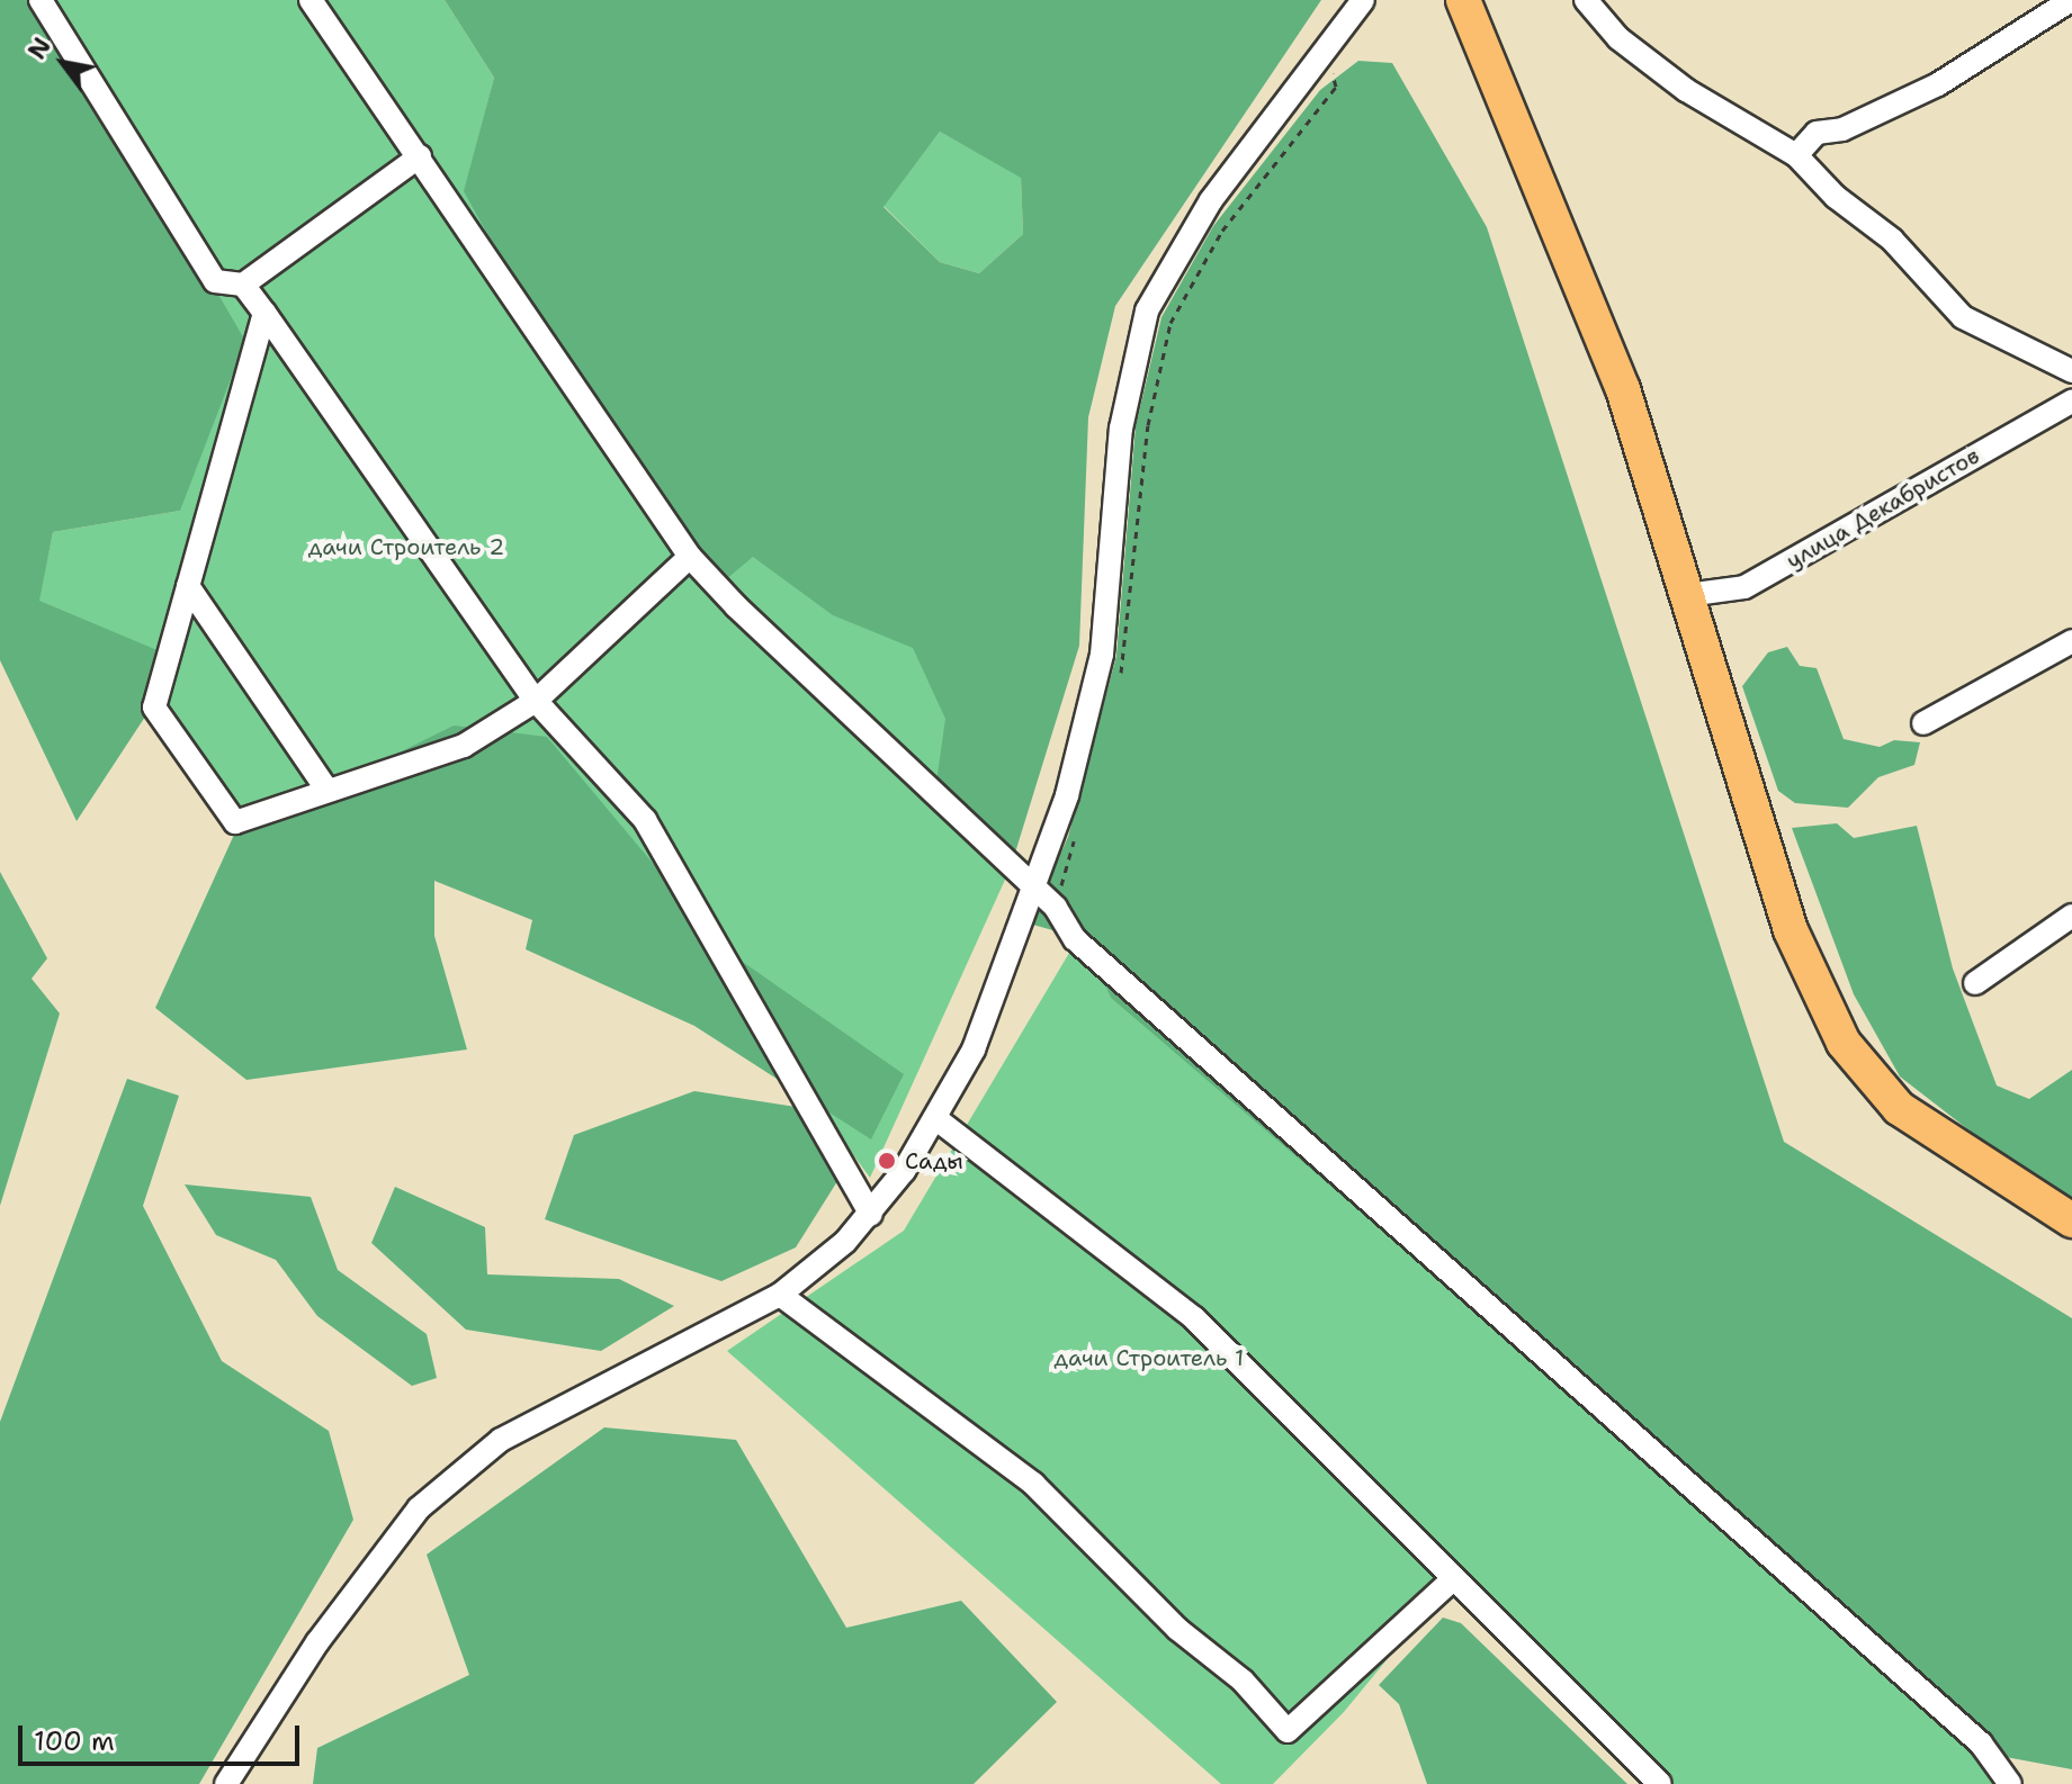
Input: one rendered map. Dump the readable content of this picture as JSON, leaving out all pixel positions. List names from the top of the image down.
{
  "streets": {
    "street": ["улица Декабристов"]
  },
  "parks": ["дачи Строитель 2", "дачи Строитель 1"],
  "places": ["Сады"],
  "scale_bar": "100 m",
  "north": "top left"
}
